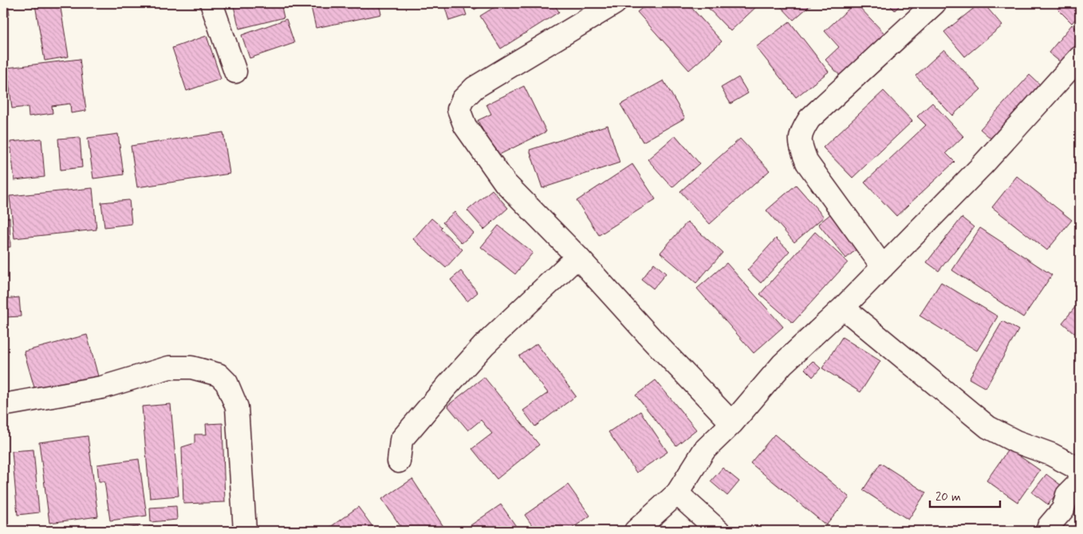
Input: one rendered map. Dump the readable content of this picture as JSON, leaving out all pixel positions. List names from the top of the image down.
{
  "scale_bar": "20 m"
}
